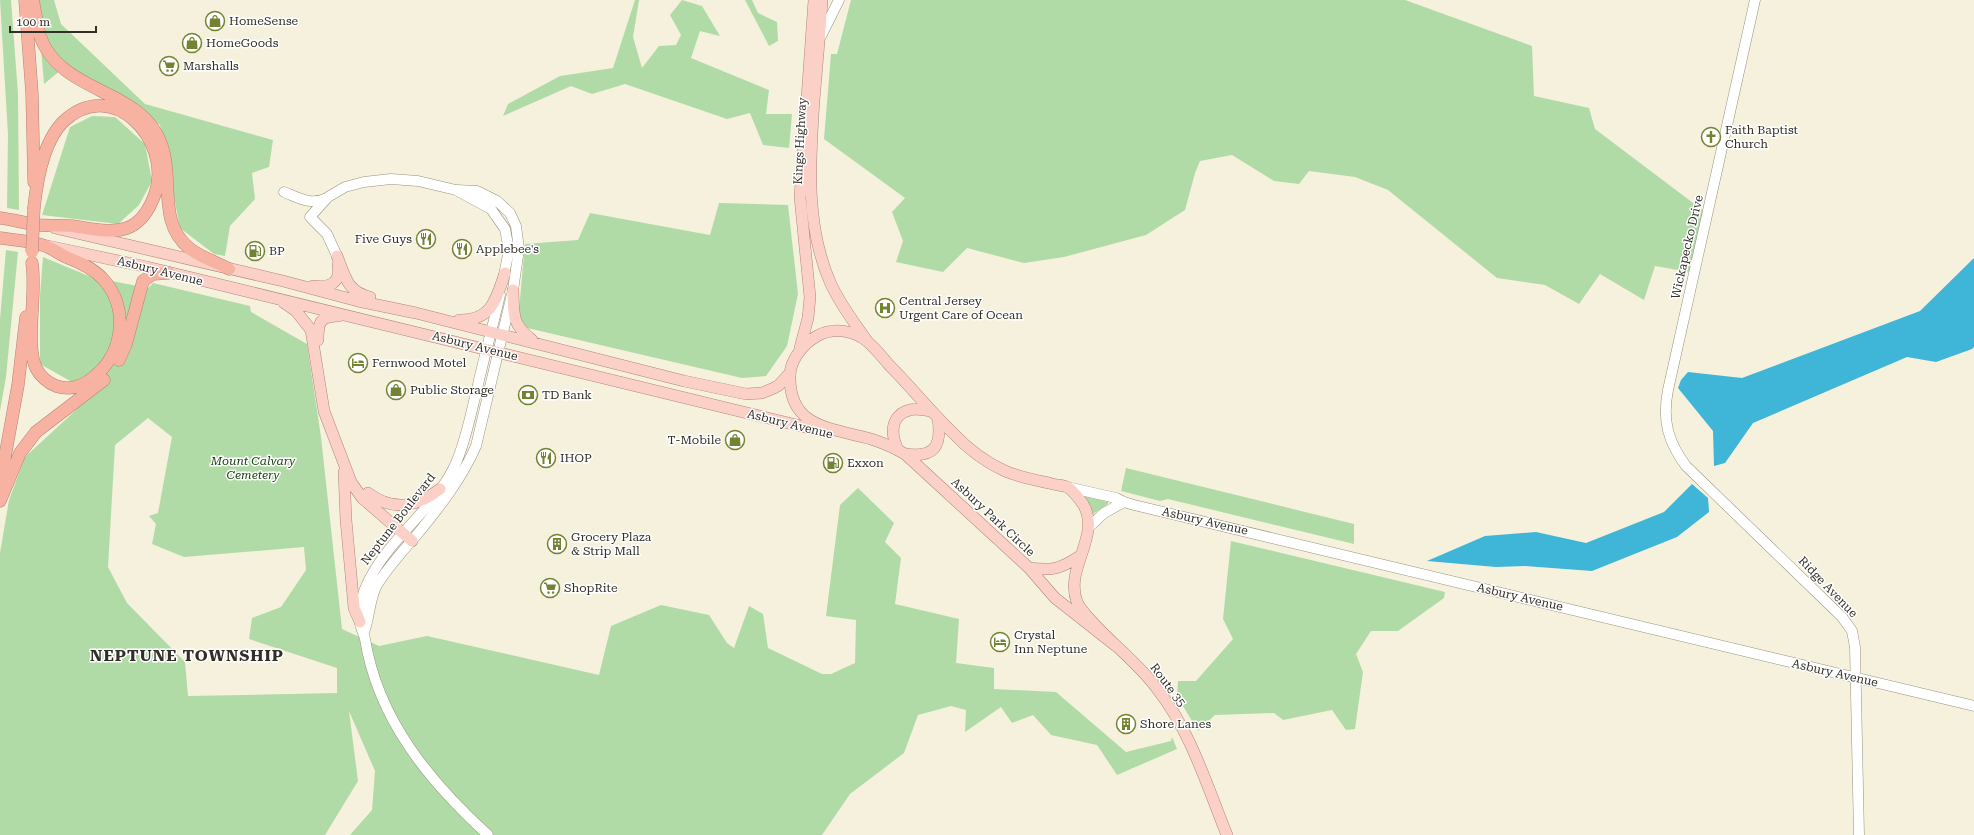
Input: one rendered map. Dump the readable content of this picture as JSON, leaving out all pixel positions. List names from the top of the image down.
{
  "streets": {
    "highway": ["Asbury Avenue"],
    "main road": ["Kings Highway", "Asbury Park Circle", "Route 35"],
    "street": ["Wickapecko Drive", "Neptune Boulevard", "Ridge Avenue"]
  },
  "crossings": [
    ["Wickapecko Drive", "Ridge Avenue"],
    ["Asbury Avenue", "Asbury Park Circle"],
    ["Asbury Avenue", "Neptune Boulevard"],
    ["Asbury Avenue", "Ridge Avenue"]
  ],
  "districts": ["NEPTUNE TOWNSHIP"],
  "parks": ["Mount Calvary Cemetery"],
  "places": {
    "shop": [
      "HomeSense",
      "HomeGoods",
      "Public Storage",
      "T-Mobile"
    ],
    "supermarket": ["Marshalls", "ShopRite"],
    "church": ["Faith Baptist Church"],
    "restaurant": ["Five Guys", "Applebee's", "IHOP"],
    "fuel station": ["BP", "Exxon"],
    "hospital": ["Central Jersey Urgent Care of Ocean"],
    "hotel": ["Fernwood Motel", "Crystal Inn Neptune"],
    "bank": ["TD Bank"],
    "building": ["Grocery Plaza & Strip Mall", "Shore Lanes"]
  },
  "scale_bar": "100 m"
}
